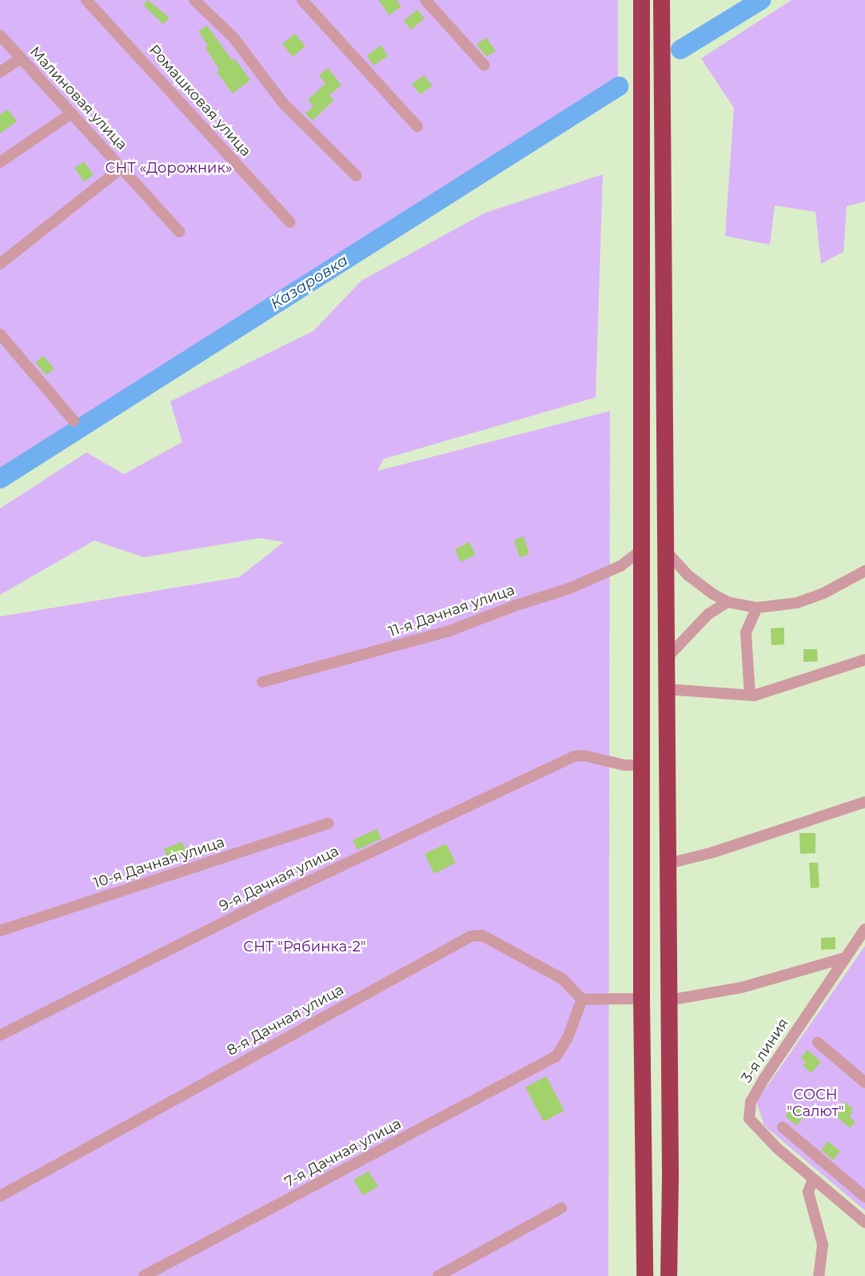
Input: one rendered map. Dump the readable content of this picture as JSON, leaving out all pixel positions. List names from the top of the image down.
{
  "streets": {
    "street": [
      "Малиновая улица",
      "Ромашковая улица",
      "11-я Дачная улица",
      "10-я Дачная улица",
      "9-я Дачная улица",
      "8-я Дачная улица",
      "3-я линия",
      "7-я Дачная улица"
    ]
  },
  "crossings": [
    ["8-я Дачная улица", "7-я Дачная улица"]
  ],
  "water": ["Казаровка"],
  "parks": ["СНТ «Дорожник»", "СНТ \"Рябинка-2\"", "СОСН \"Салют\""]
}
